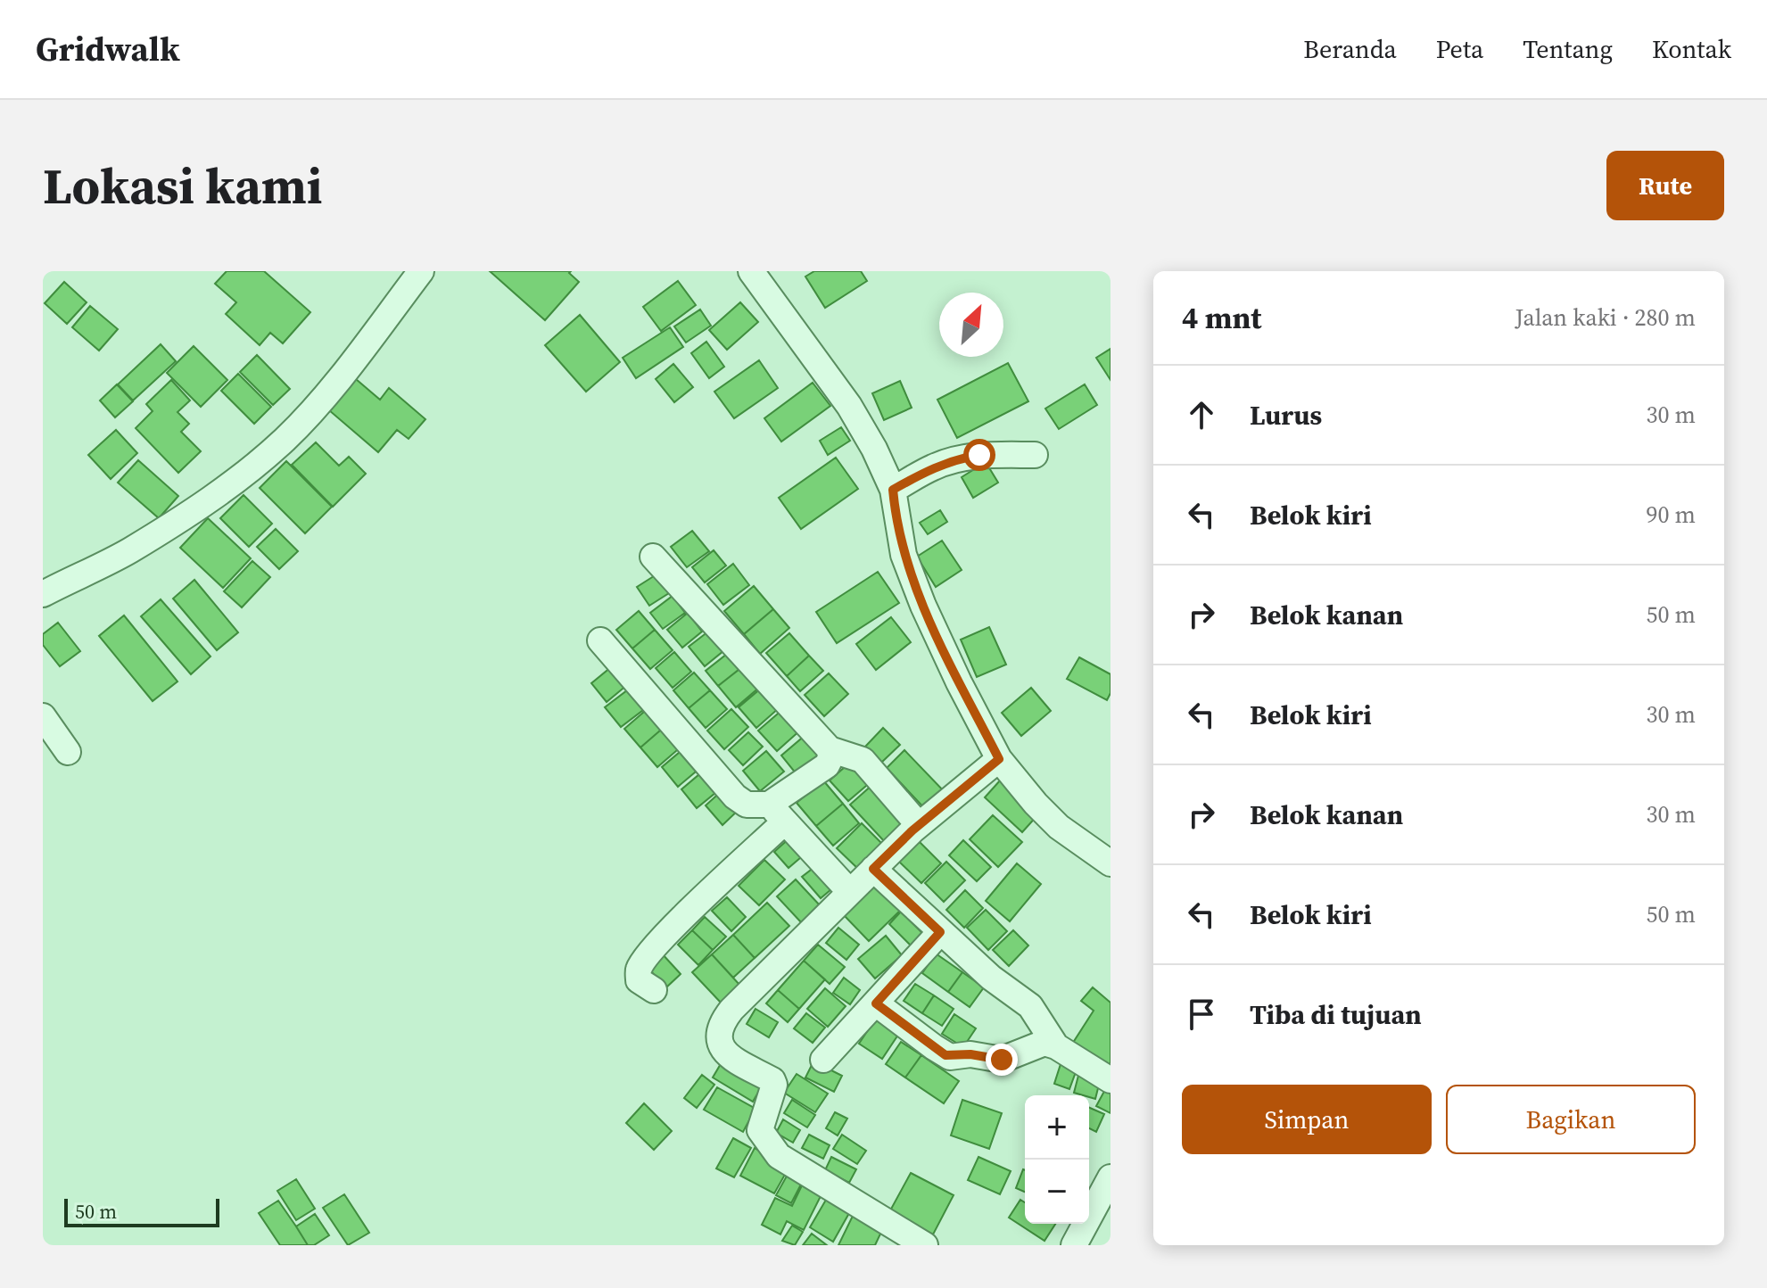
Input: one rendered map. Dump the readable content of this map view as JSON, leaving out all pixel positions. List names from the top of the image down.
{
  "scale_bar": "50 m",
  "north": "top right",
  "page": {
    "header": "Gridwalk",
    "nav": [
      "Beranda",
      "Peta",
      "Tentang",
      "Kontak"
    ],
    "buttons": [
      "Rute",
      ["Simpan", "Bagikan"]
    ],
    "title": "Lokasi kami",
    "heading": ["4 mnt", "Jalan kaki · 280 m"],
    "list": [
      ["Lurus", "30 m"],
      ["Belok kiri", "90 m"],
      ["Belok kanan", "50 m"],
      ["Belok kiri", "30 m"],
      ["Belok kanan", "30 m"],
      ["Belok kiri", "50 m"],
      "Tiba di tujuan"
    ],
    "map_buttons": ["+", "−"],
    "scale": "50 m"
  }
}
